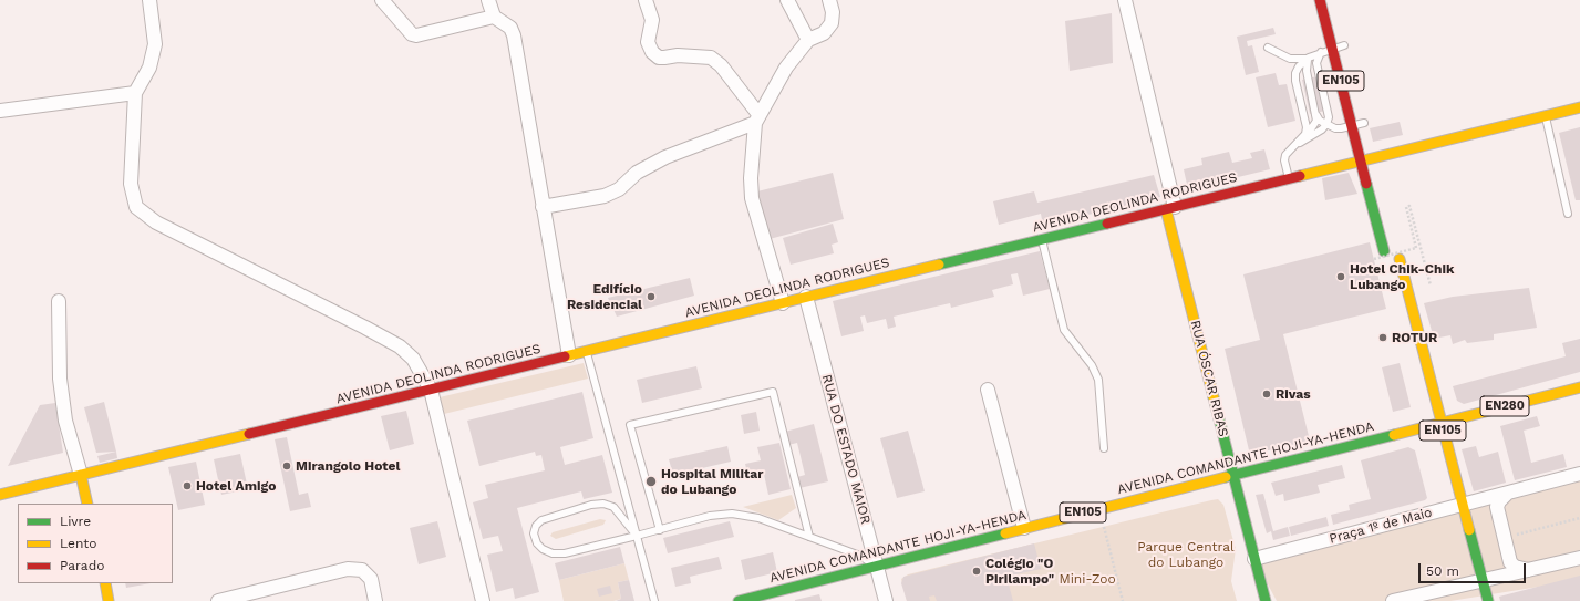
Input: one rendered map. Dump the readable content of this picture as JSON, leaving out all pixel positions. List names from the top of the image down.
{
  "streets": {
    "street": [
      "EN105",
      "AVENIDA DEOLINDA RODRIGUES",
      "RUA ÓSCAR RIBAS",
      "EN280",
      "RUA DO ESTADO MAIOR",
      "AVENIDA COMANDANTE HOJI-YA-HENDA",
      "Praça 1º de Maio"
    ]
  },
  "crossings": [
    ["EN105", "AVENIDA DEOLINDA RODRIGUES"],
    ["EN105", "AVENIDA COMANDANTE HOJI-YA-HENDA"],
    ["EN105", "Praça 1º de Maio"],
    ["AVENIDA DEOLINDA RODRIGUES", "RUA ÓSCAR RIBAS"],
    ["AVENIDA DEOLINDA RODRIGUES", "RUA DO ESTADO MAIOR"],
    ["RUA ÓSCAR RIBAS", "AVENIDA COMANDANTE HOJI-YA-HENDA"],
    ["RUA ÓSCAR RIBAS", "Praça 1º de Maio"],
    ["RUA DO ESTADO MAIOR", "AVENIDA COMANDANTE HOJI-YA-HENDA"]
  ],
  "parks": ["Parque Central do Lubango", "Mini-Zoo"],
  "places": [
    "Hotel Chik-Chik Lubango",
    "Edifício Residencial",
    "ROTUR",
    "Rivas",
    "Mirangolo Hotel",
    "Hospital Militar do Lubango",
    "Hotel Amigo",
    "Colégio \"O Pirilampo\""
  ],
  "legend": ["Livre", "Lento", "Parado"],
  "scale_bar": "50 m"
}
